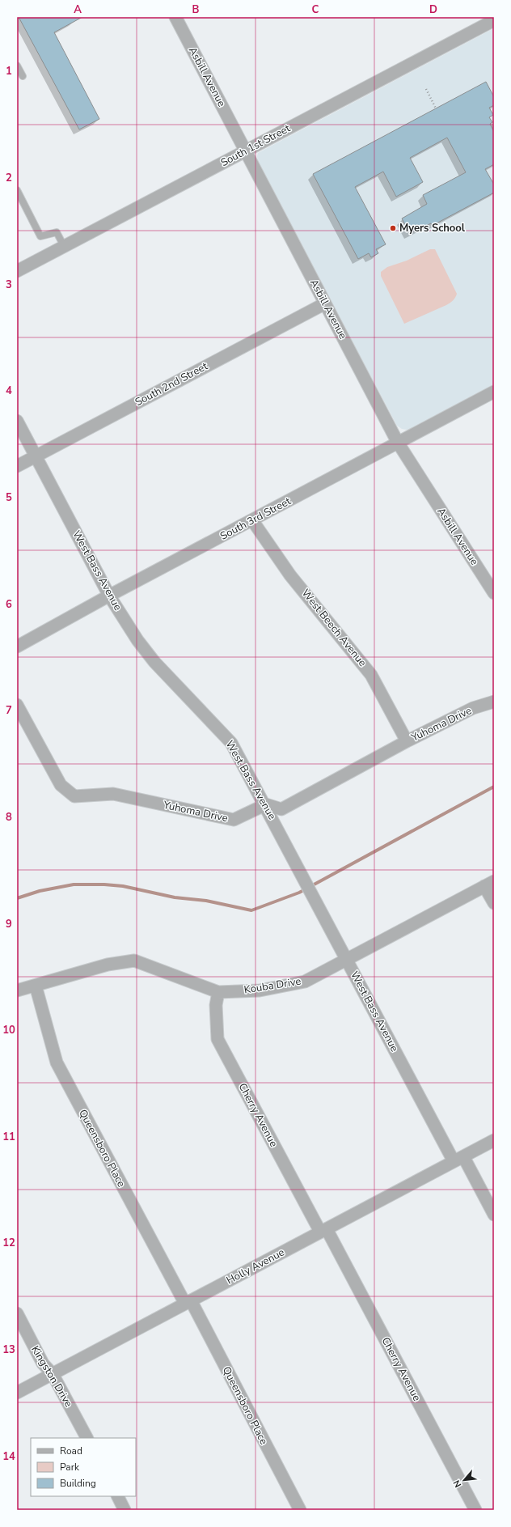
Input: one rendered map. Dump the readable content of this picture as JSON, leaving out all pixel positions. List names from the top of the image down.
{
  "streets": {
    "street": [
      "Asbill Avenue",
      "South 1st Street",
      "South 2nd Street",
      "South 3rd Street",
      "West Bass Avenue",
      "West Beech Avenue",
      "Yuhoma Drive",
      "Kouba Drive",
      "Cherry Avenue",
      "Queensboro Place",
      "Holly Avenue",
      "Kingston Drive"
    ]
  },
  "crossings": [
    ["Asbill Avenue", "South 1st Street"],
    ["Asbill Avenue", "South 2nd Street"],
    ["Asbill Avenue", "South 3rd Street"],
    ["South 2nd Street", "West Bass Avenue"],
    ["South 3rd Street", "West Bass Avenue"],
    ["South 3rd Street", "West Beech Avenue"],
    ["West Bass Avenue", "Yuhoma Drive"],
    ["West Bass Avenue", "Kouba Drive"],
    ["West Bass Avenue", "Holly Avenue"],
    ["West Beech Avenue", "Yuhoma Drive"],
    ["Kouba Drive", "Cherry Avenue"],
    ["Kouba Drive", "Queensboro Place"],
    ["Cherry Avenue", "Holly Avenue"],
    ["Queensboro Place", "Holly Avenue"],
    ["Holly Avenue", "Kingston Drive"]
  ],
  "places": ["Myers School"],
  "legend": ["Road", "Park", "Building"],
  "north": "bottom left",
  "grid": {
    "columns": [
      "A",
      "B",
      "C",
      "D"
    ],
    "rows": [
      "1",
      "2",
      "3",
      "4",
      "5",
      "6",
      "7",
      "8",
      "9",
      "10",
      "11",
      "12",
      "13",
      "14"
    ]
  }
}
